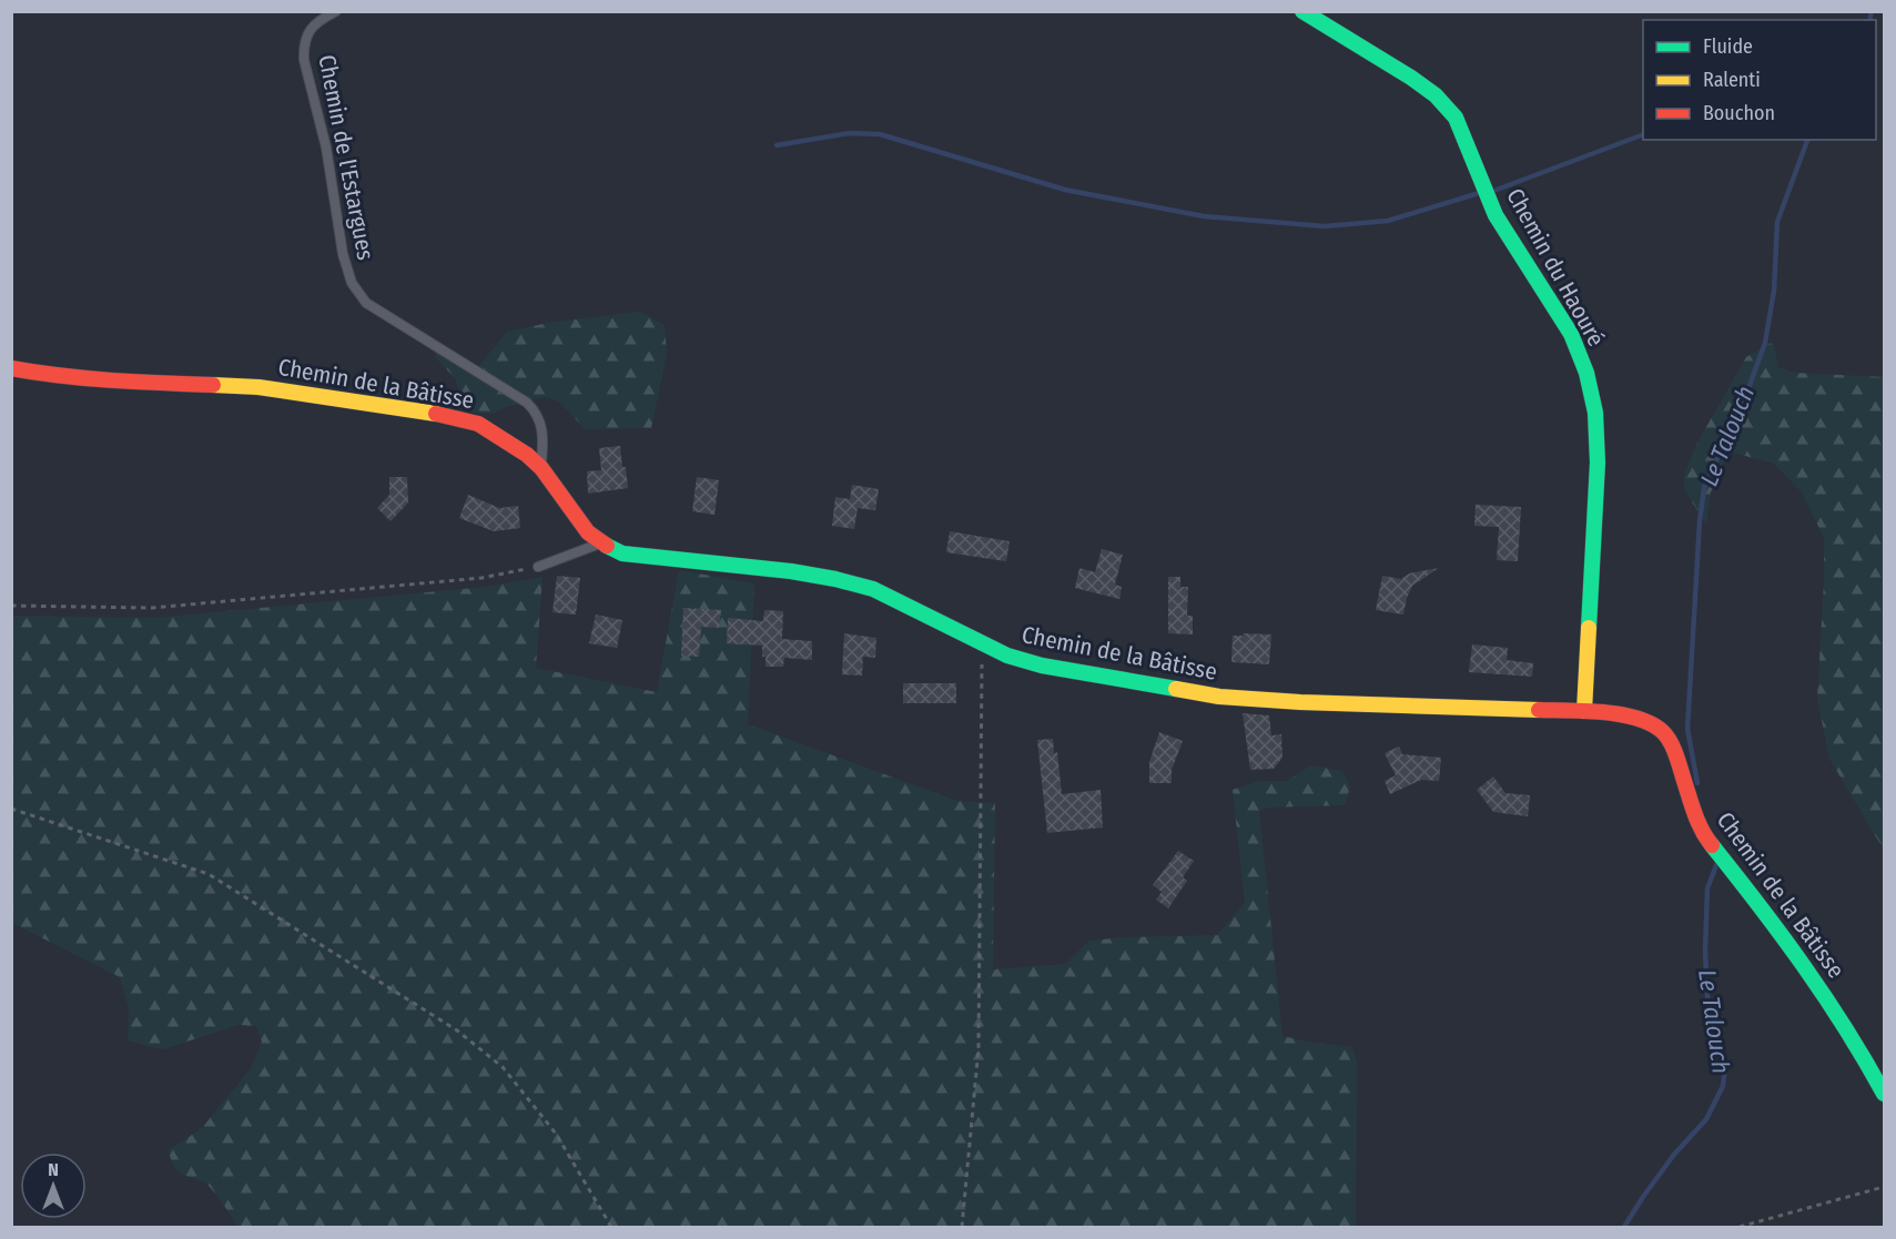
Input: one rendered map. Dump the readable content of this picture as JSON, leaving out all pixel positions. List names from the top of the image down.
{
  "streets": {
    "street": ["Chemin du Haouré", "Chemin de la Bâtisse"],
    "lane": ["Chemin de l'Estargues"]
  },
  "crossings": [
    ["Chemin de l'Estargues", "Chemin de la Bâtisse"],
    ["Chemin du Haouré", "Chemin de la Bâtisse"]
  ],
  "water": ["Le Talouch"],
  "legend": ["Fluide", "Ralenti", "Bouchon"],
  "north": "top"
}
